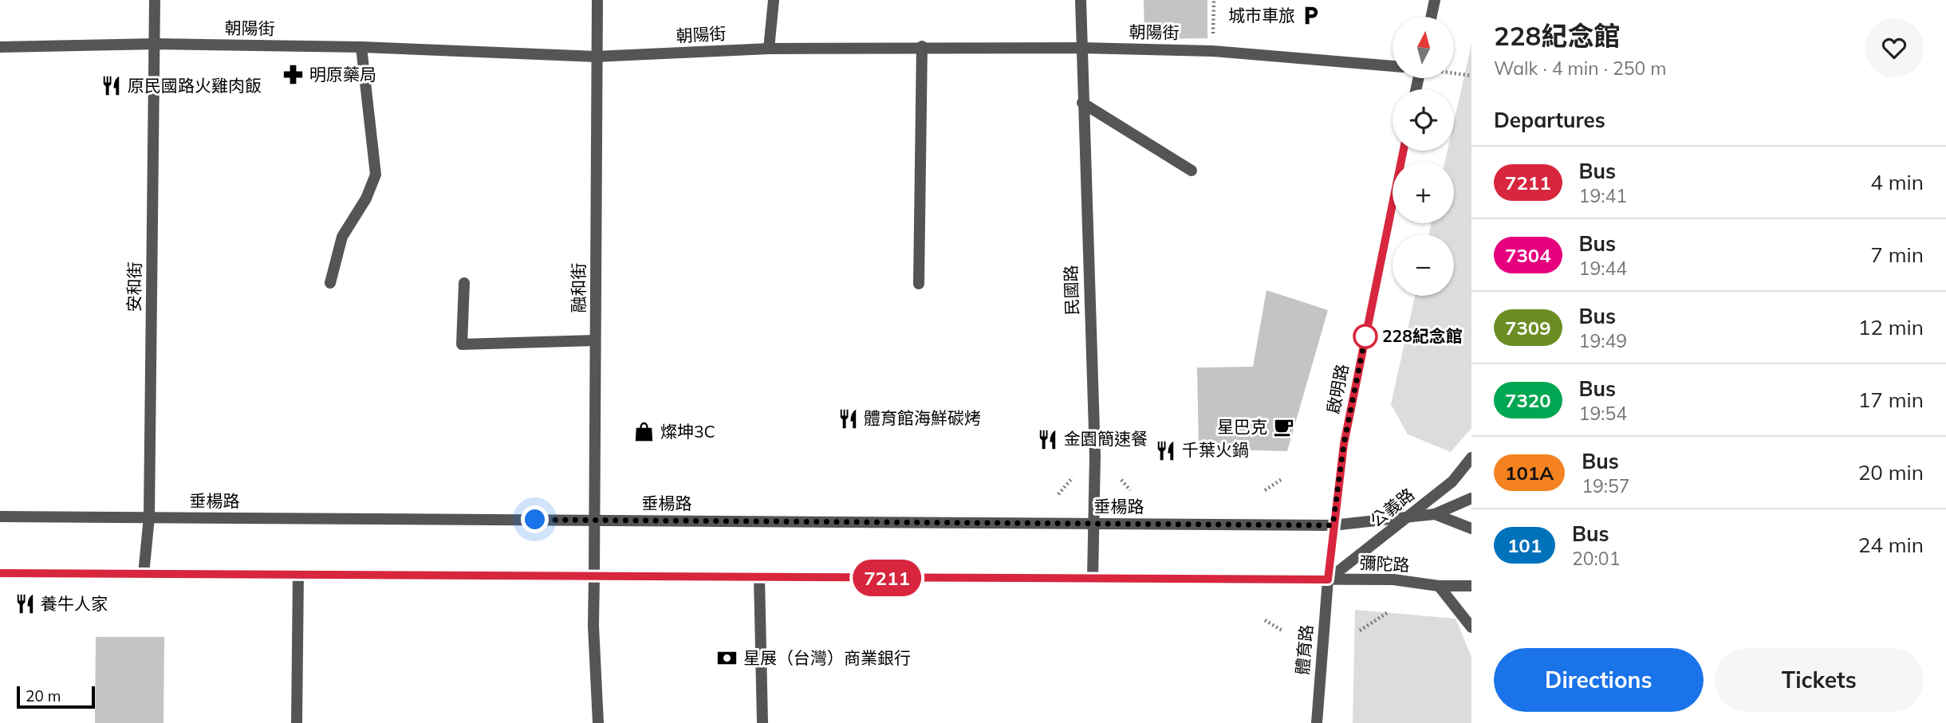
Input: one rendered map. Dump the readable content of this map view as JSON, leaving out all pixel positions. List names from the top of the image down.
{
  "streets": {
    "street": [
      "朝陽街",
      "安和街",
      "融和街",
      "民國路",
      "啟明路",
      "垂楊路",
      "公義路",
      "彌陀路",
      "體育路"
    ]
  },
  "crossings": [
    ["朝陽街", "安和街"],
    ["朝陽街", "融和街"],
    ["朝陽街", "民國路"],
    ["安和街", "垂楊路"],
    ["融和街", "垂楊路"],
    ["民國路", "垂楊路"],
    ["啟明路", "垂楊路"],
    ["啟明路", "公義路"],
    ["啟明路", "彌陀路"],
    ["啟明路", "體育路"],
    ["公義路", "彌陀路"],
    ["公義路", "體育路"],
    ["彌陀路", "體育路"]
  ],
  "places": {
    "parking": ["城市車旅"],
    "pharmacy": ["明原藥局"],
    "restaurant": [
      "原民國路火雞肉飯",
      "體育館海鮮碳烤",
      "金園簡速餐",
      "千葉火鍋",
      "養牛人家"
    ],
    "other": ["228紀念館"],
    "cafe": ["星巴克"],
    "shop": ["燦坤3C"],
    "bank": ["星展（台灣）商業銀行"]
  },
  "lines": ["bus line 7211"],
  "scale_bar": "20 m",
  "north": "top",
  "page": {
    "on_map": "7211",
    "heading": [
      ["228紀念館", "Walk · 4 min · 250 m"],
      "Departures"
    ],
    "map_buttons": ["+", "−"],
    "list": [
      {
        "mark": "7211",
        "name": "Bus",
        "note": "19:41",
        "value": "4 min"
      },
      {
        "mark": "7304",
        "name": "Bus",
        "note": "19:44",
        "value": "7 min"
      },
      {
        "mark": "7309",
        "name": "Bus",
        "note": "19:49",
        "value": "12 min"
      },
      {
        "mark": "7320",
        "name": "Bus",
        "note": "19:54",
        "value": "17 min"
      },
      {
        "mark": "101A",
        "name": "Bus",
        "note": "19:57",
        "value": "20 min"
      },
      {
        "mark": "101",
        "name": "Bus",
        "note": "20:01",
        "value": "24 min"
      }
    ],
    "buttons": ["Directions", "Tickets"],
    "scale": "20 m"
  }
}
